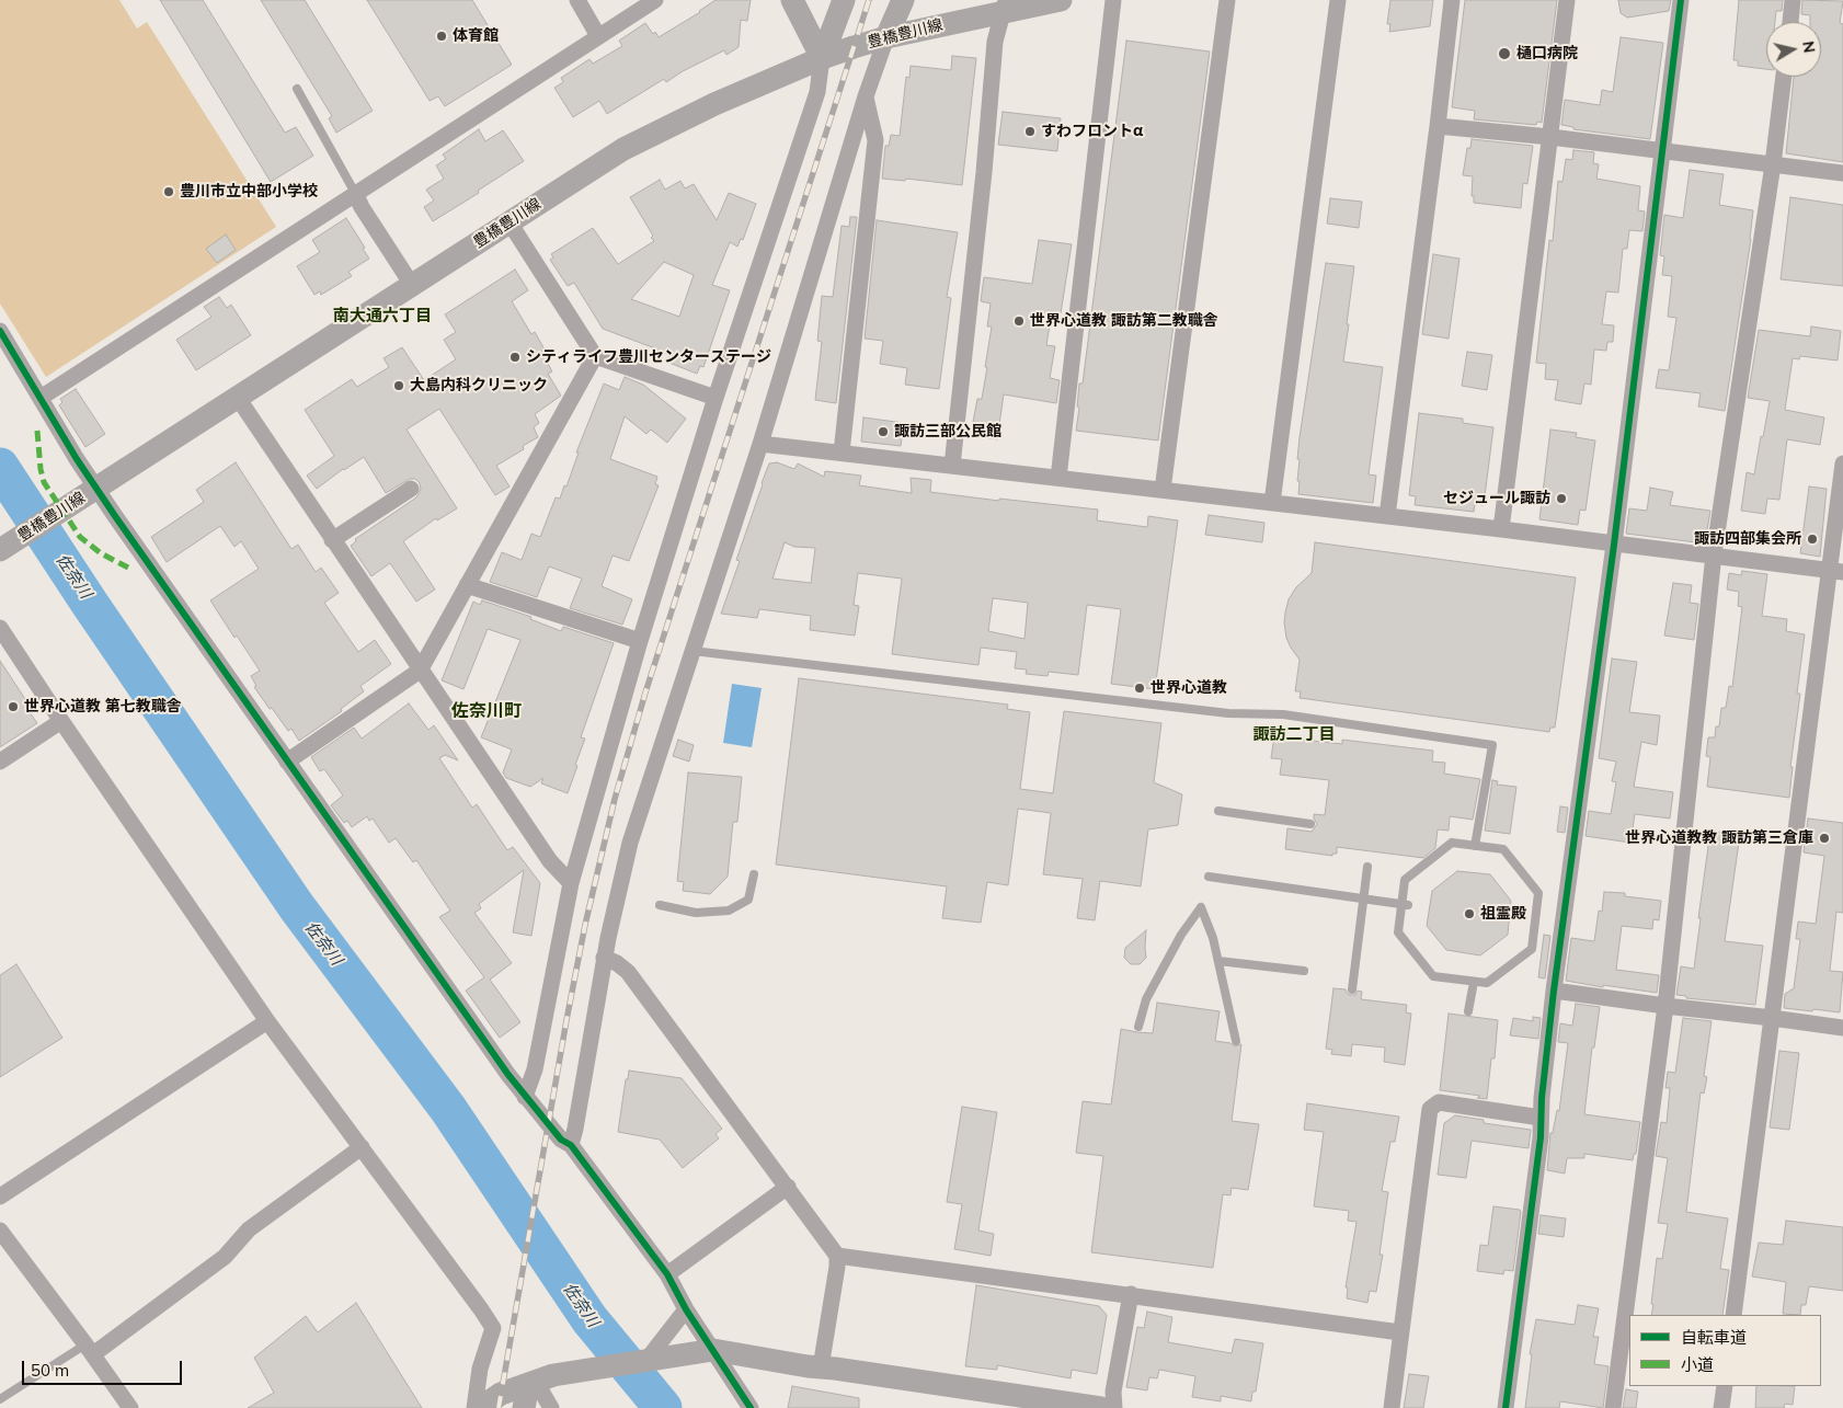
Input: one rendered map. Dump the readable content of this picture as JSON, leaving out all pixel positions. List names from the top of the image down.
{
  "streets": {
    "main road": ["豊橋豊川線"]
  },
  "districts": ["南大通六丁目", "佐奈川町", "諏訪二丁目"],
  "water": ["佐奈川"],
  "places": [
    "体育館",
    "樋口病院",
    "すわフロントα",
    "豊川市立中部小学校",
    "世界心道教 諏訪第二教職舎",
    "シティライフ豊川センターステージ",
    "大島内科クリニック",
    "諏訪三部公民館",
    "セジュール諏訪",
    "諏訪四部集会所",
    "世界心道教",
    "世界心道教 第七教職舎",
    "世界心道教教 諏訪第三倉庫",
    "祖霊殿"
  ],
  "legend": ["自転車道", "小道"],
  "scale_bar": "50 m",
  "north": "right"
}
